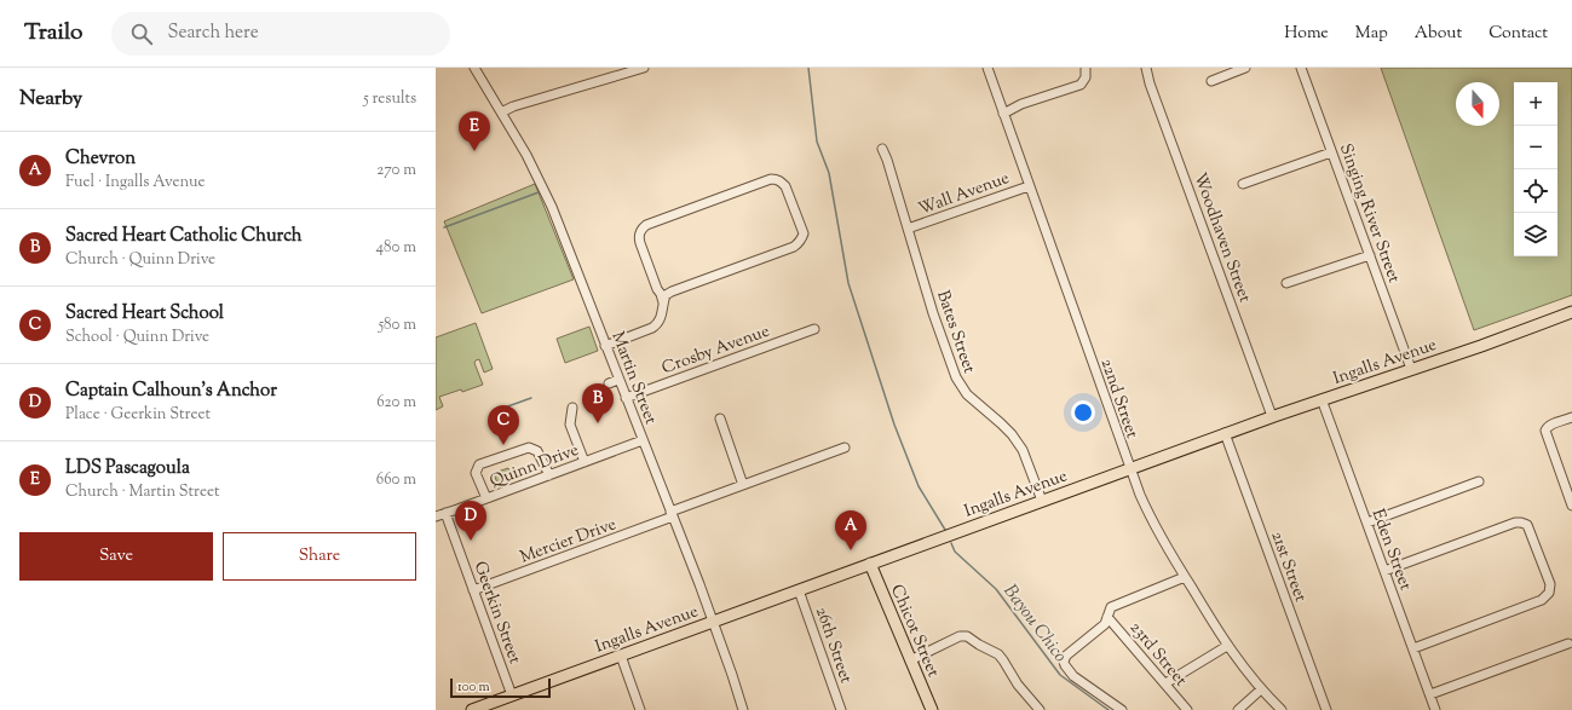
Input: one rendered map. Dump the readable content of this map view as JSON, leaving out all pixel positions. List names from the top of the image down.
{
  "streets": {
    "main road": ["Ingalls Avenue", "Chicot Street"],
    "street": [
      "Wall Avenue",
      "Singing River Street",
      "Woodhaven Street",
      "Bates Street",
      "Crosby Avenue",
      "Martin Street",
      "22nd Street",
      "Quinn Drive",
      "Mercier Drive",
      "Eden Street",
      "21st Street",
      "Geerkin Street",
      "26th Street",
      "23rd Street"
    ]
  },
  "crossings": [
    ["Wall Avenue", "Bates Street"],
    ["Wall Avenue", "22nd Street"],
    ["Singing River Street", "Ingalls Avenue"],
    ["Woodhaven Street", "Ingalls Avenue"],
    ["Bates Street", "Ingalls Avenue"],
    ["Crosby Avenue", "Martin Street"],
    ["Ingalls Avenue", "Martin Street"],
    ["Ingalls Avenue", "22nd Street"],
    ["Ingalls Avenue", "Eden Street"],
    ["Ingalls Avenue", "21st Street"],
    ["Ingalls Avenue", "Geerkin Street"],
    ["Ingalls Avenue", "Chicot Street"],
    ["Ingalls Avenue", "26th Street"],
    ["Martin Street", "Quinn Drive"],
    ["Martin Street", "Mercier Drive"],
    ["Quinn Drive", "Geerkin Street"],
    ["Mercier Drive", "Geerkin Street"]
  ],
  "water": ["Bayou Chico"],
  "scale_bar": "100 m",
  "north": "bottom",
  "page": {
    "header": "Trailo",
    "search": "Search here",
    "nav": [
      "Home",
      "Map",
      "About",
      "Contact"
    ],
    "heading": ["Nearby", "5 results"],
    "map_buttons": ["+", "−"],
    "pins": [
      "E",
      "B",
      "C",
      "D",
      "A"
    ],
    "list": [
      {
        "mark": "A",
        "name": "Chevron",
        "note": "Fuel · Ingalls Avenue",
        "value": "270 m"
      },
      {
        "mark": "B",
        "name": "Sacred Heart Catholic Church",
        "note": "Church · Quinn Drive",
        "value": "480 m"
      },
      {
        "mark": "C",
        "name": "Sacred Heart School",
        "note": "School · Quinn Drive",
        "value": "580 m"
      },
      {
        "mark": "D",
        "name": "Captain Calhoun's Anchor",
        "note": "Place · Geerkin Street",
        "value": "620 m"
      },
      {
        "mark": "E",
        "name": "LDS Pascagoula",
        "note": "Church · Martin Street",
        "value": "660 m"
      }
    ],
    "buttons": ["Save", "Share"],
    "scale": "100 m"
  }
}
